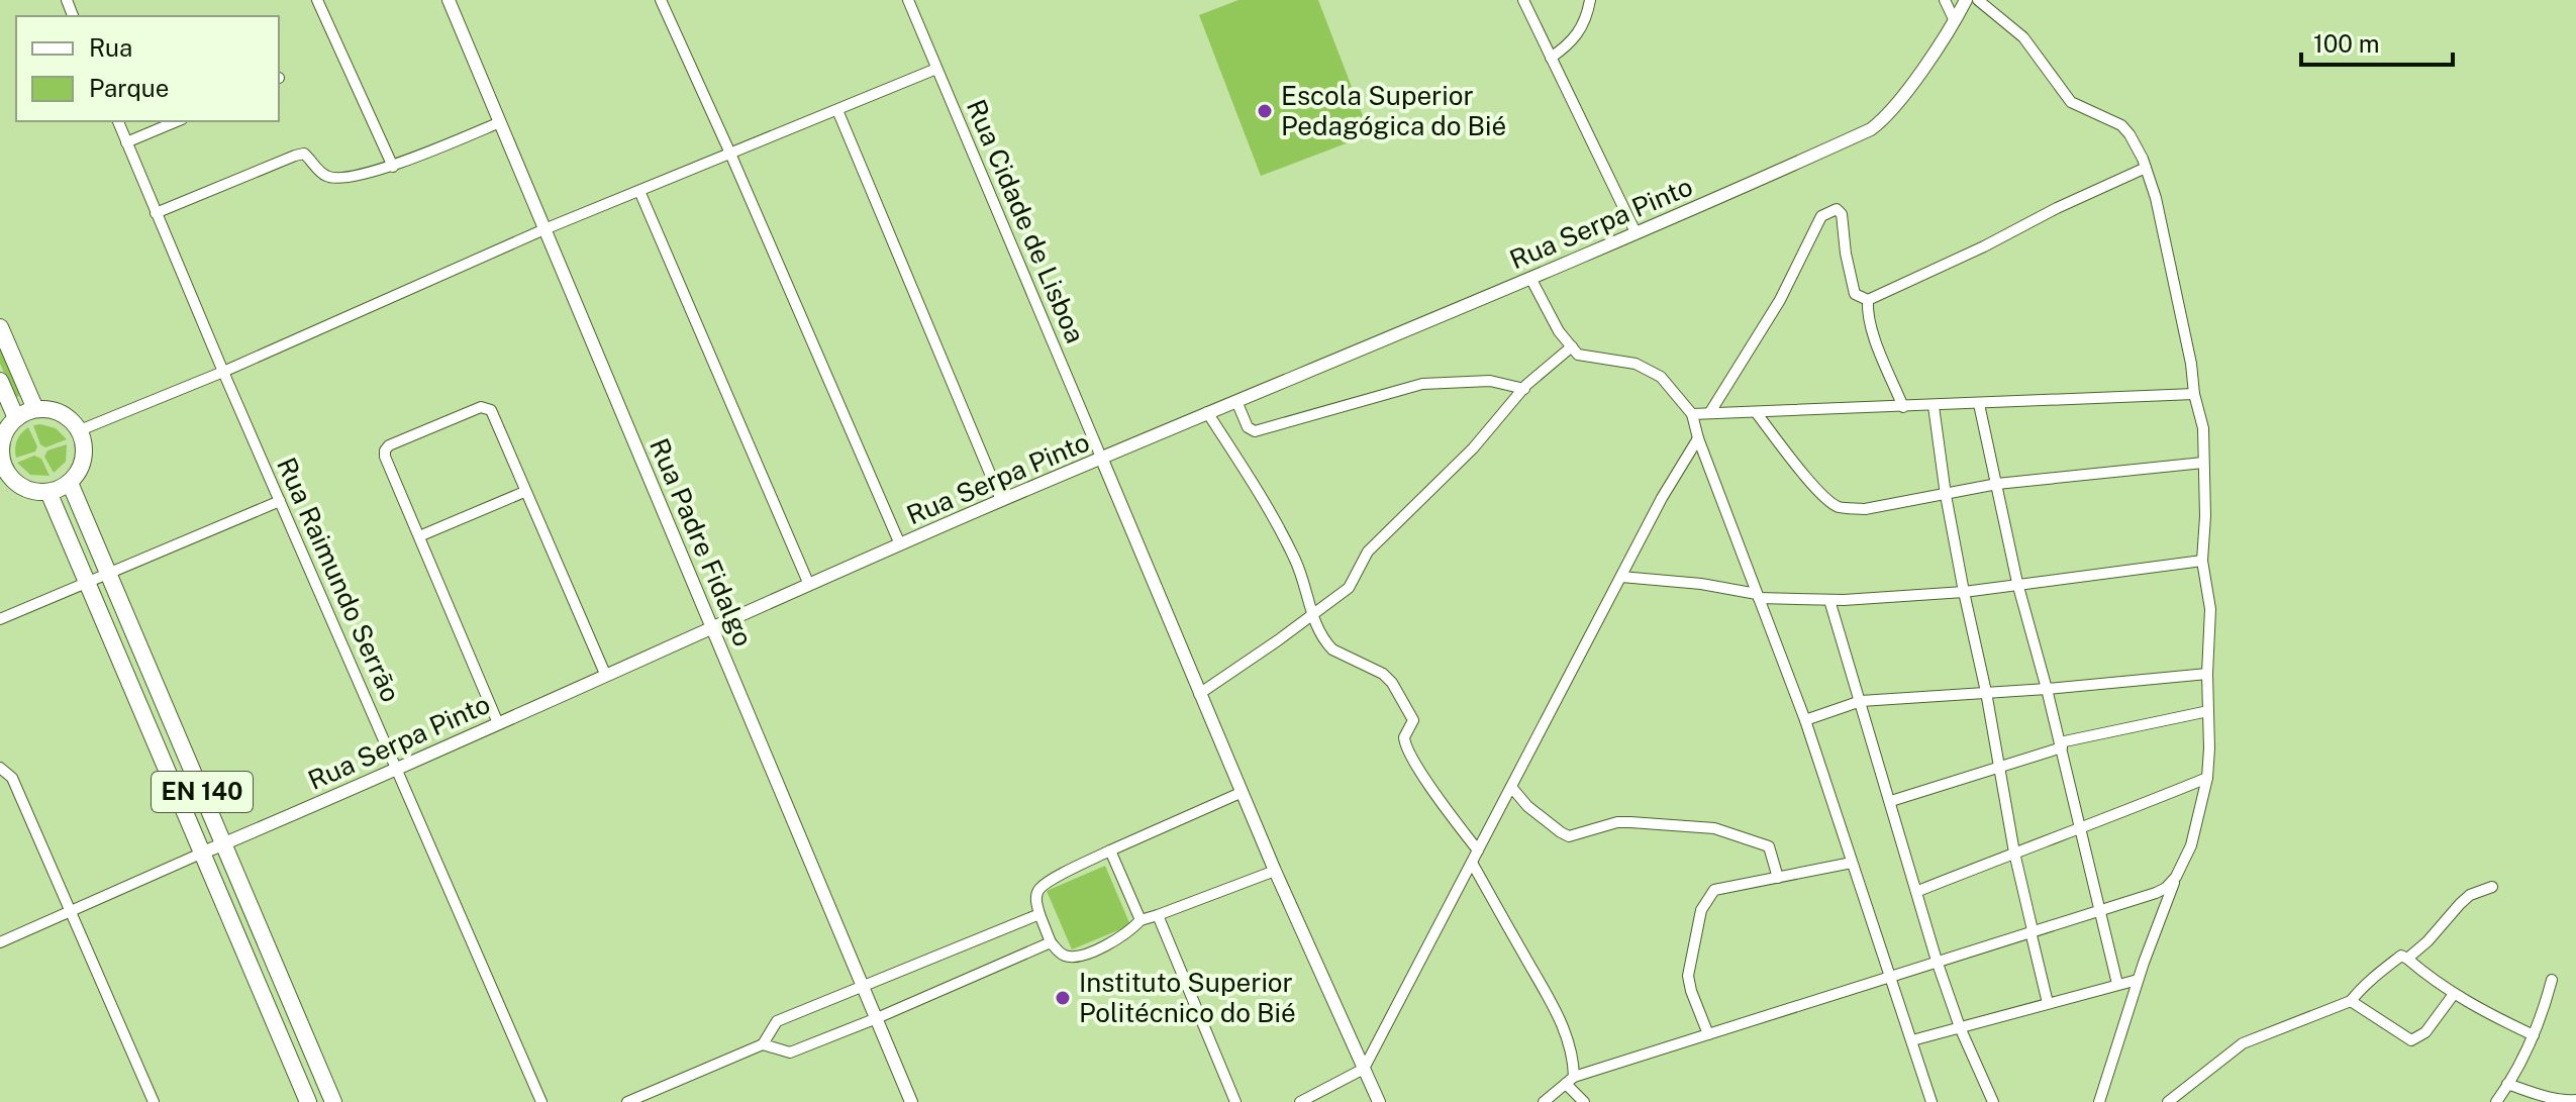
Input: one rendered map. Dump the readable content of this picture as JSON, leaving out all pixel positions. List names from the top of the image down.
{
  "streets": {
    "main road": ["EN 140"],
    "street": [
      "Rua Cidade de Lisboa",
      "Rua Serpa Pinto",
      "Rua Padre Fidalgo",
      "Rua Raimundo Serrão"
    ]
  },
  "crossings": [
    ["Rua Cidade de Lisboa", "Rua Serpa Pinto"],
    ["Rua Serpa Pinto", "Rua Padre Fidalgo"],
    ["Rua Serpa Pinto", "Rua Raimundo Serrão"],
    ["Rua Serpa Pinto", "EN 140"]
  ],
  "places": ["Escola Superior Pedagógica do Bié", "Instituto Superior Politécnico do Bié"],
  "legend": ["Rua", "Parque"],
  "scale_bar": "100 m"
}
